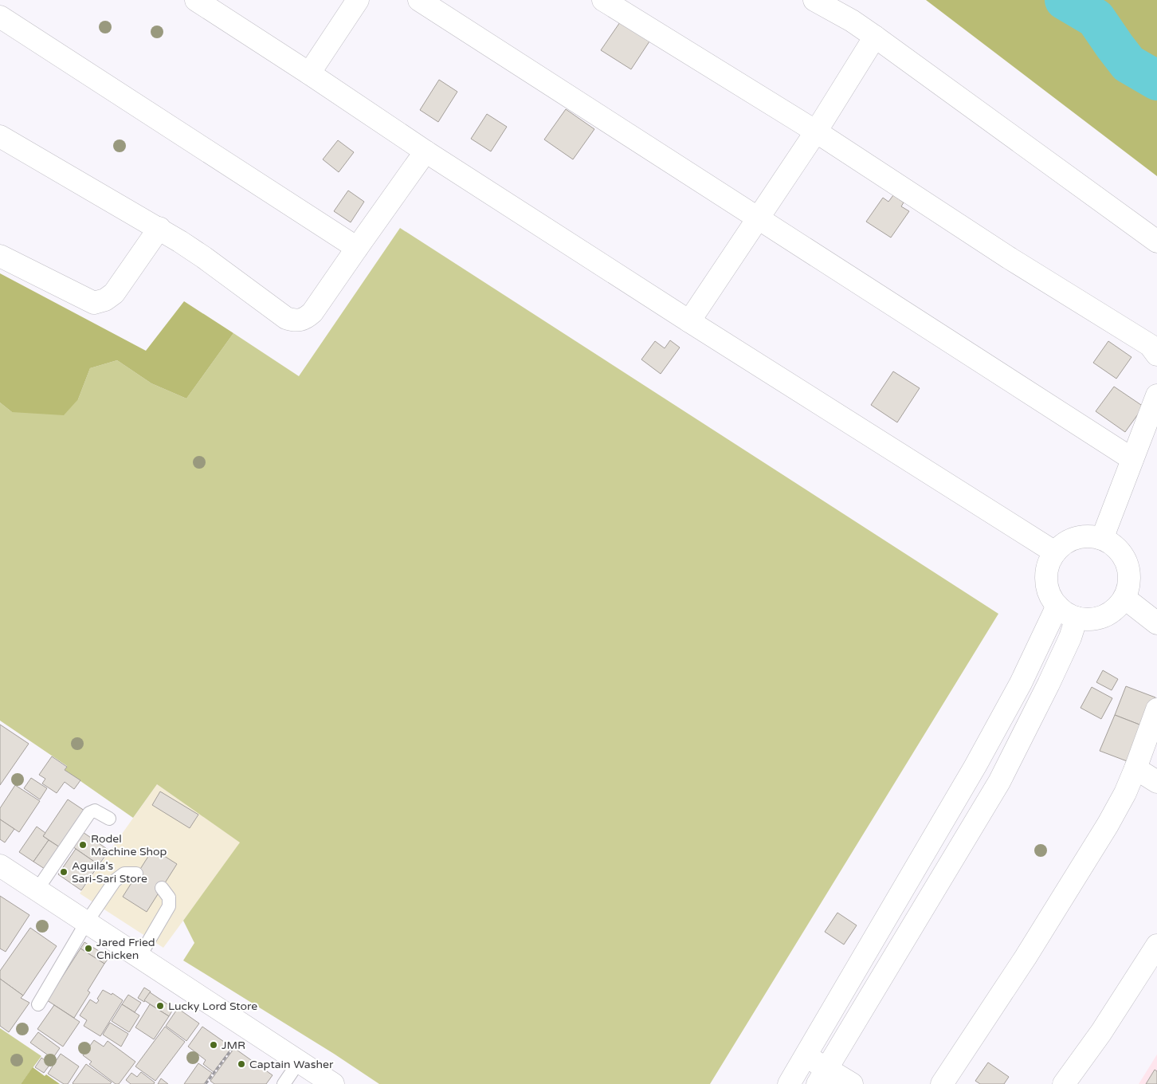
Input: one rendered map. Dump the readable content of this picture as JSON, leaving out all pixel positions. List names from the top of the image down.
{
  "places": [
    "Rodel Machine Shop",
    "Aguila's Sari-Sari Store",
    "Jared Fried Chicken",
    "Lucky Lord Store",
    "JMR",
    "Captain Washer"
  ]
}
